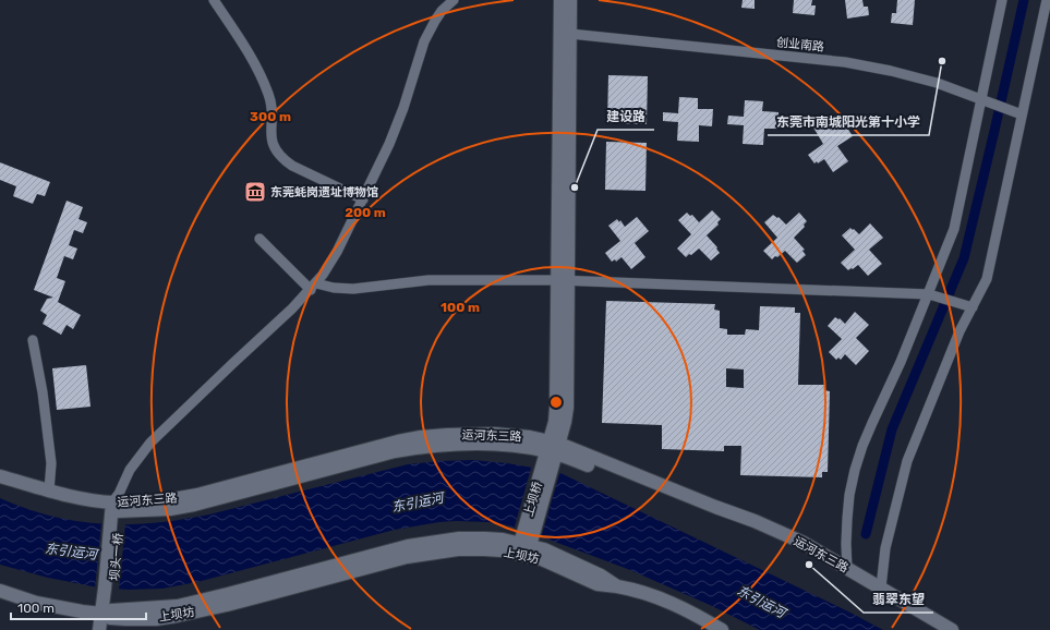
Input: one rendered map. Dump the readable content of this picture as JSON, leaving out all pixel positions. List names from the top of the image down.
{
  "streets": {
    "street": [
      "创业南路",
      "运河东三路",
      "上坝桥",
      "上坝坊",
      "坝头一桥"
    ]
  },
  "crossings": [
    ["运河东三路", "上坝桥"],
    ["运河东三路", "坝头一桥"],
    ["上坝桥", "上坝坊"],
    ["上坝坊", "坝头一桥"]
  ],
  "water": ["东引运河"],
  "places": {
    "other": ["东莞市南城阳光第十小学", "建设路", "翡翠东望"],
    "museum": ["东莞蚝岗遗址博物馆"]
  },
  "scale_bar": "100 m",
  "rings": ["300 m", "200 m", "100 m"]
}
